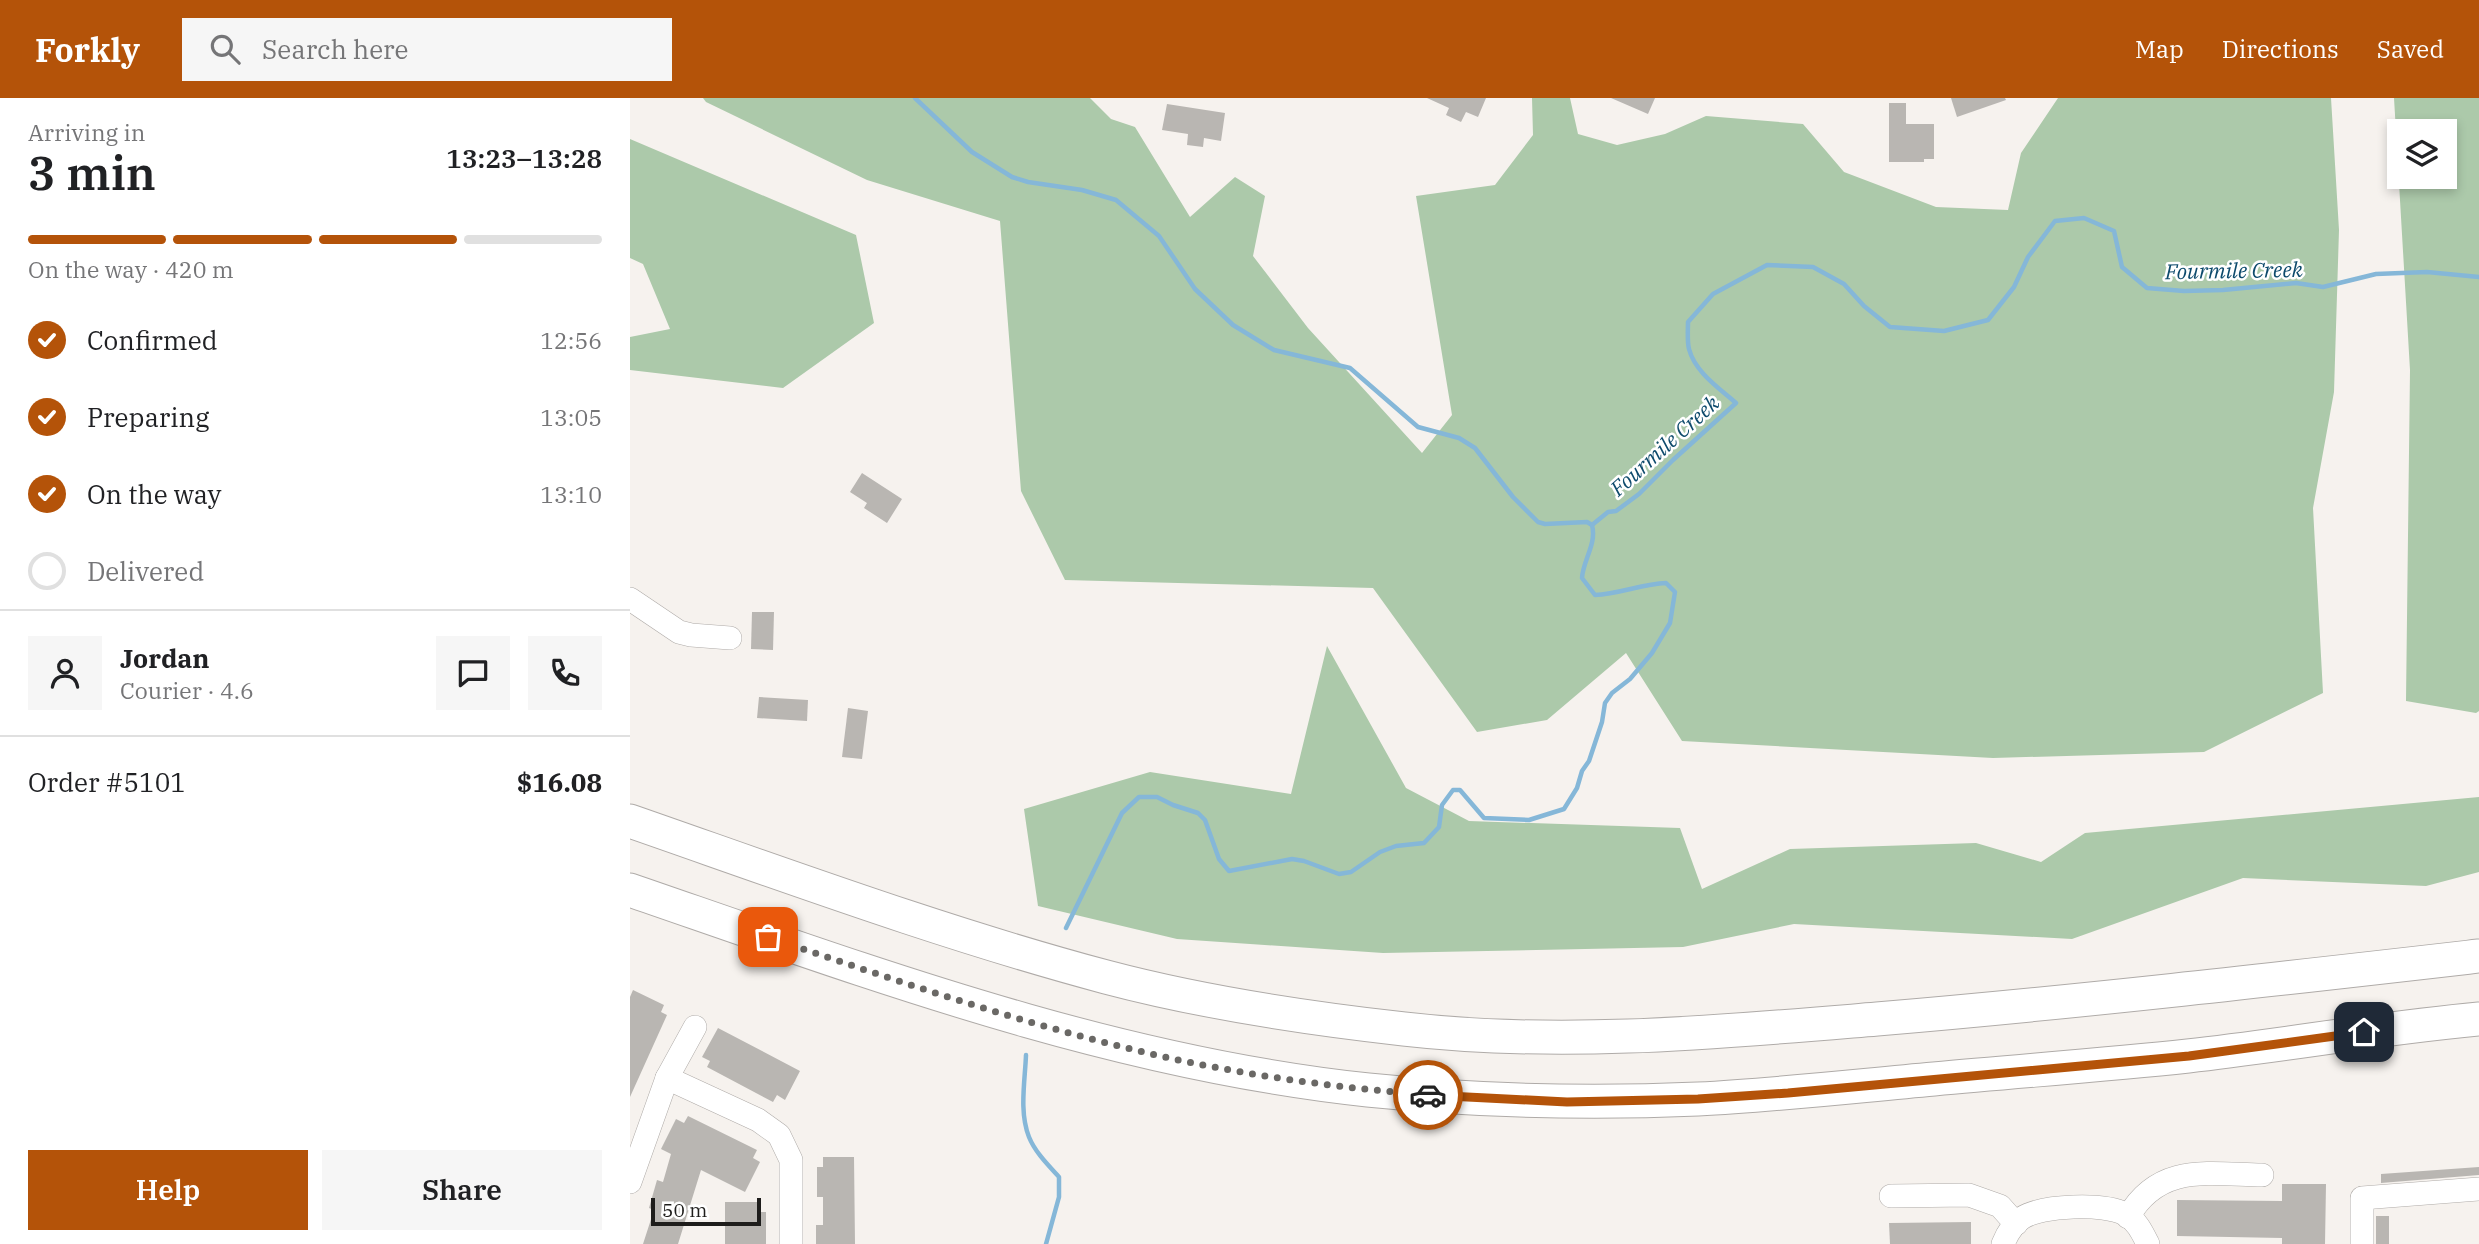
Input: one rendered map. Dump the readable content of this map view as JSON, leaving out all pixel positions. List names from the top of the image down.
{
  "water": ["Fourmile Creek"],
  "scale_bar": "50 m",
  "page": {
    "header": "Forkly",
    "search": "Search here",
    "nav": ["Map", "Directions", "Saved"],
    "heading": ["3 min", "Arriving in", "13:23–13:28"],
    "panel": [
      "Jordan",
      "Courier · 4.6",
      "Order #5101",
      "$16.08"
    ],
    "bar": "On the way · 420 m",
    "list": [
      ["Confirmed", "12:56"],
      ["Preparing", "13:05"],
      ["On the way", "13:10"],
      "Delivered"
    ],
    "buttons": ["Help", "Share"],
    "scale": "50 m"
  }
}
